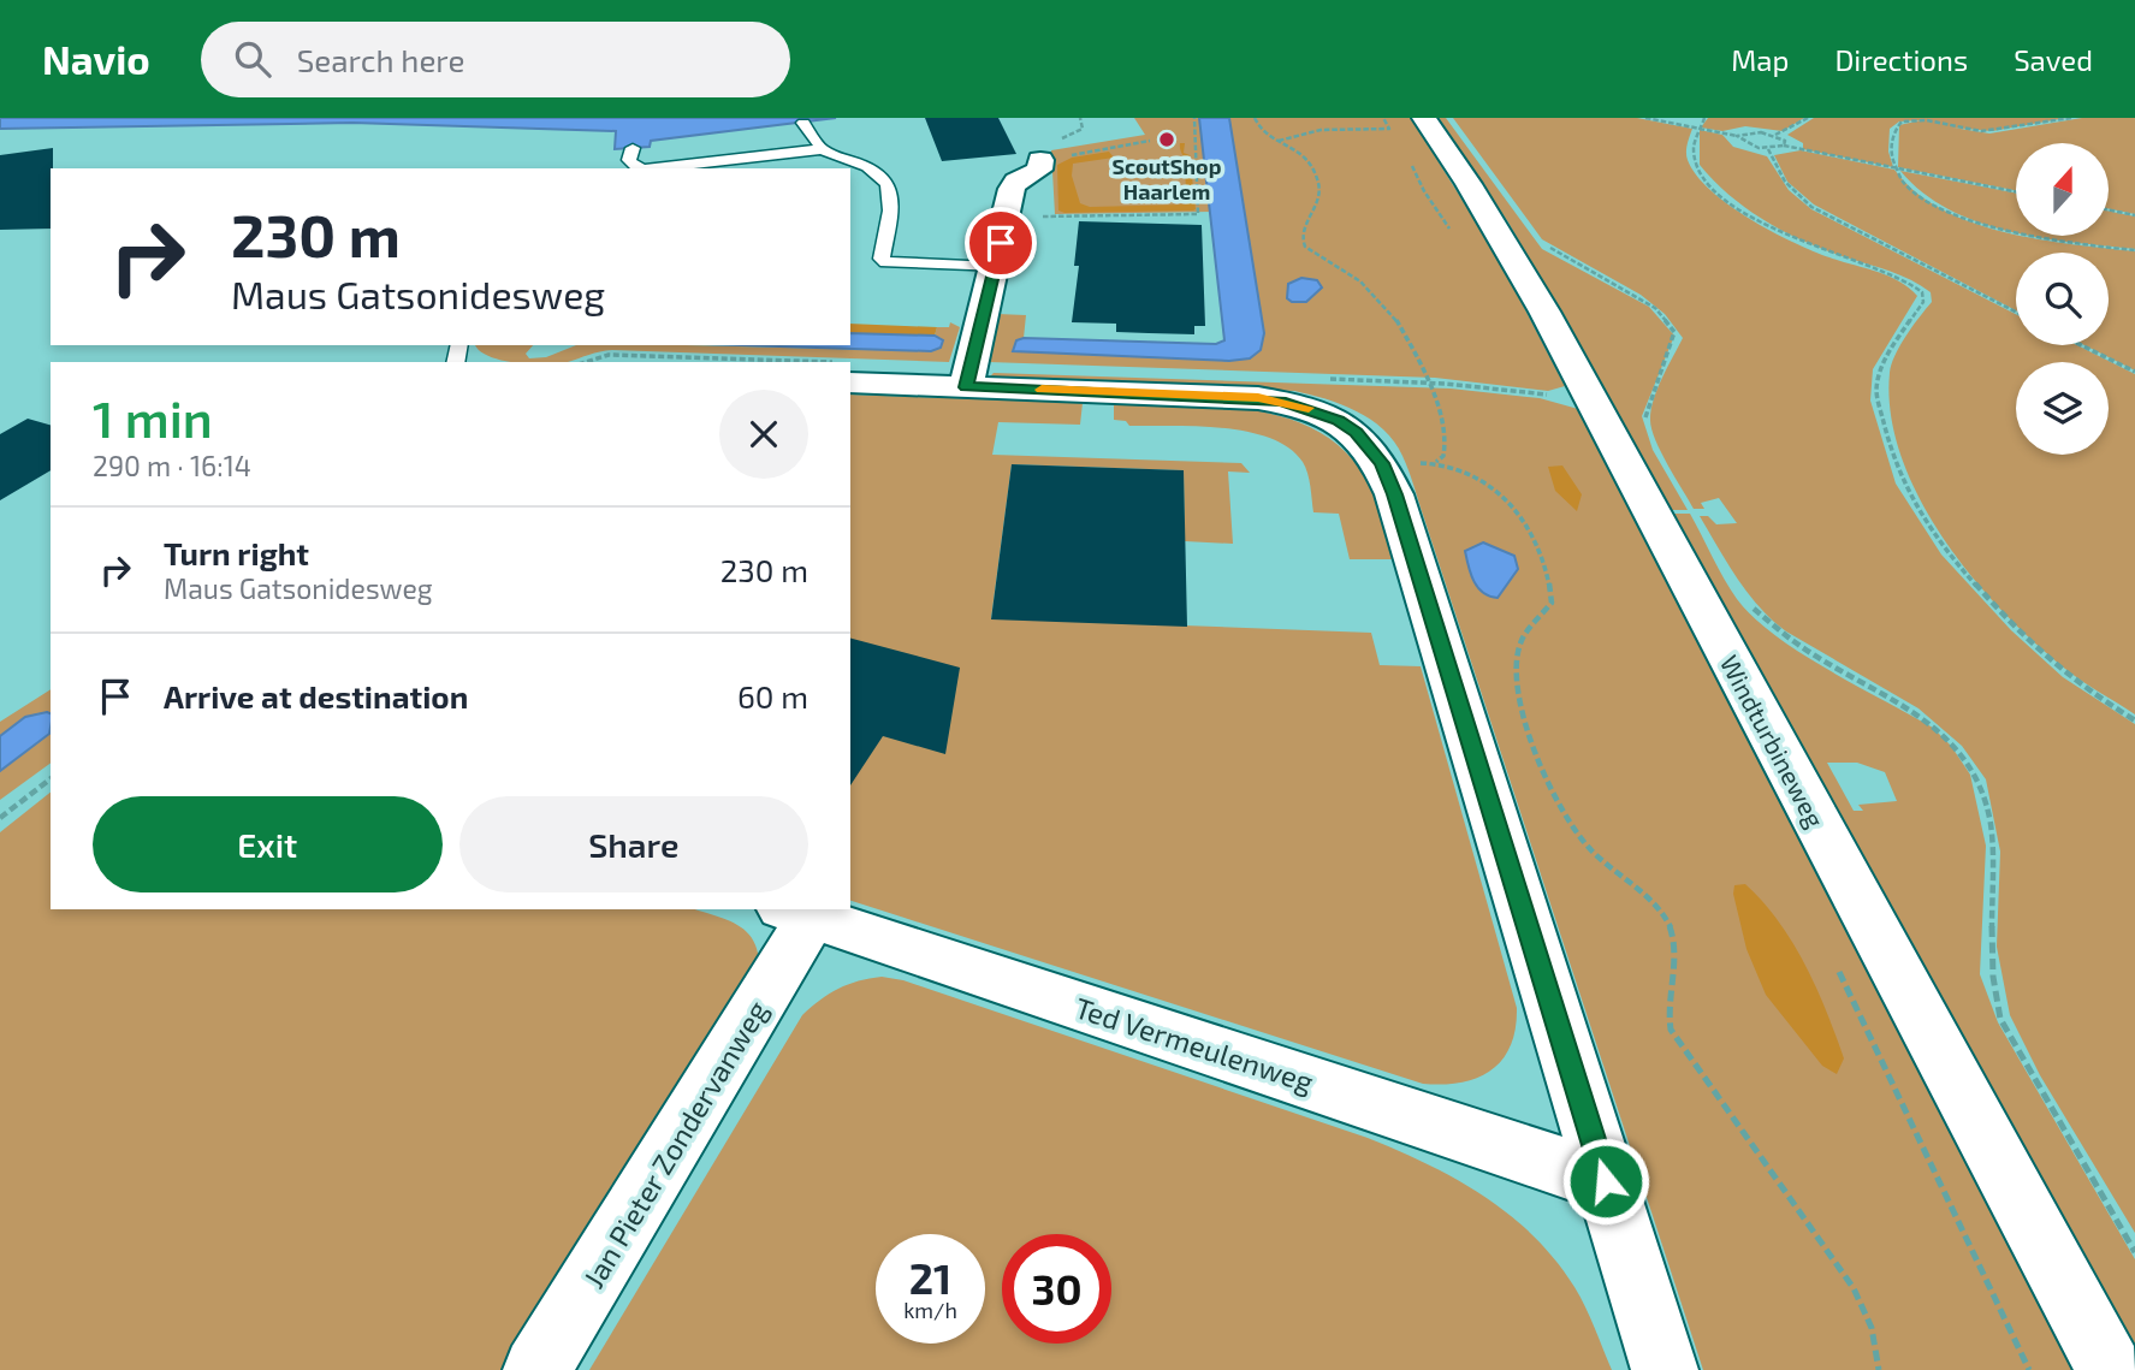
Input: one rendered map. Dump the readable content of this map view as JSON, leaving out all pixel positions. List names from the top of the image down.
{
  "streets": {
    "street": ["Windturbineweg", "Ted Vermeulenweg", "Jan Pieter Zondervanweg"]
  },
  "crossings": [
    ["Ted Vermeulenweg", "Jan Pieter Zondervanweg"]
  ],
  "places": ["ScoutShop Haarlem"],
  "north": "top",
  "page": {
    "header": "Navio",
    "search": "Search here",
    "nav": ["Map", "Directions", "Saved"],
    "turn": ["230 m", "Maus Gatsonidesweg"],
    "heading": ["1 min", "290 m · 16:14"],
    "list": [
      {
        "name": "Turn right",
        "note": "Maus Gatsonidesweg",
        "value": "230 m"
      },
      {
        "name": "Arrive at destination",
        "value": "60 m"
      }
    ],
    "buttons": ["Exit", "Share"],
    "speed": "21 km/h",
    "limit": "30"
  }
}
